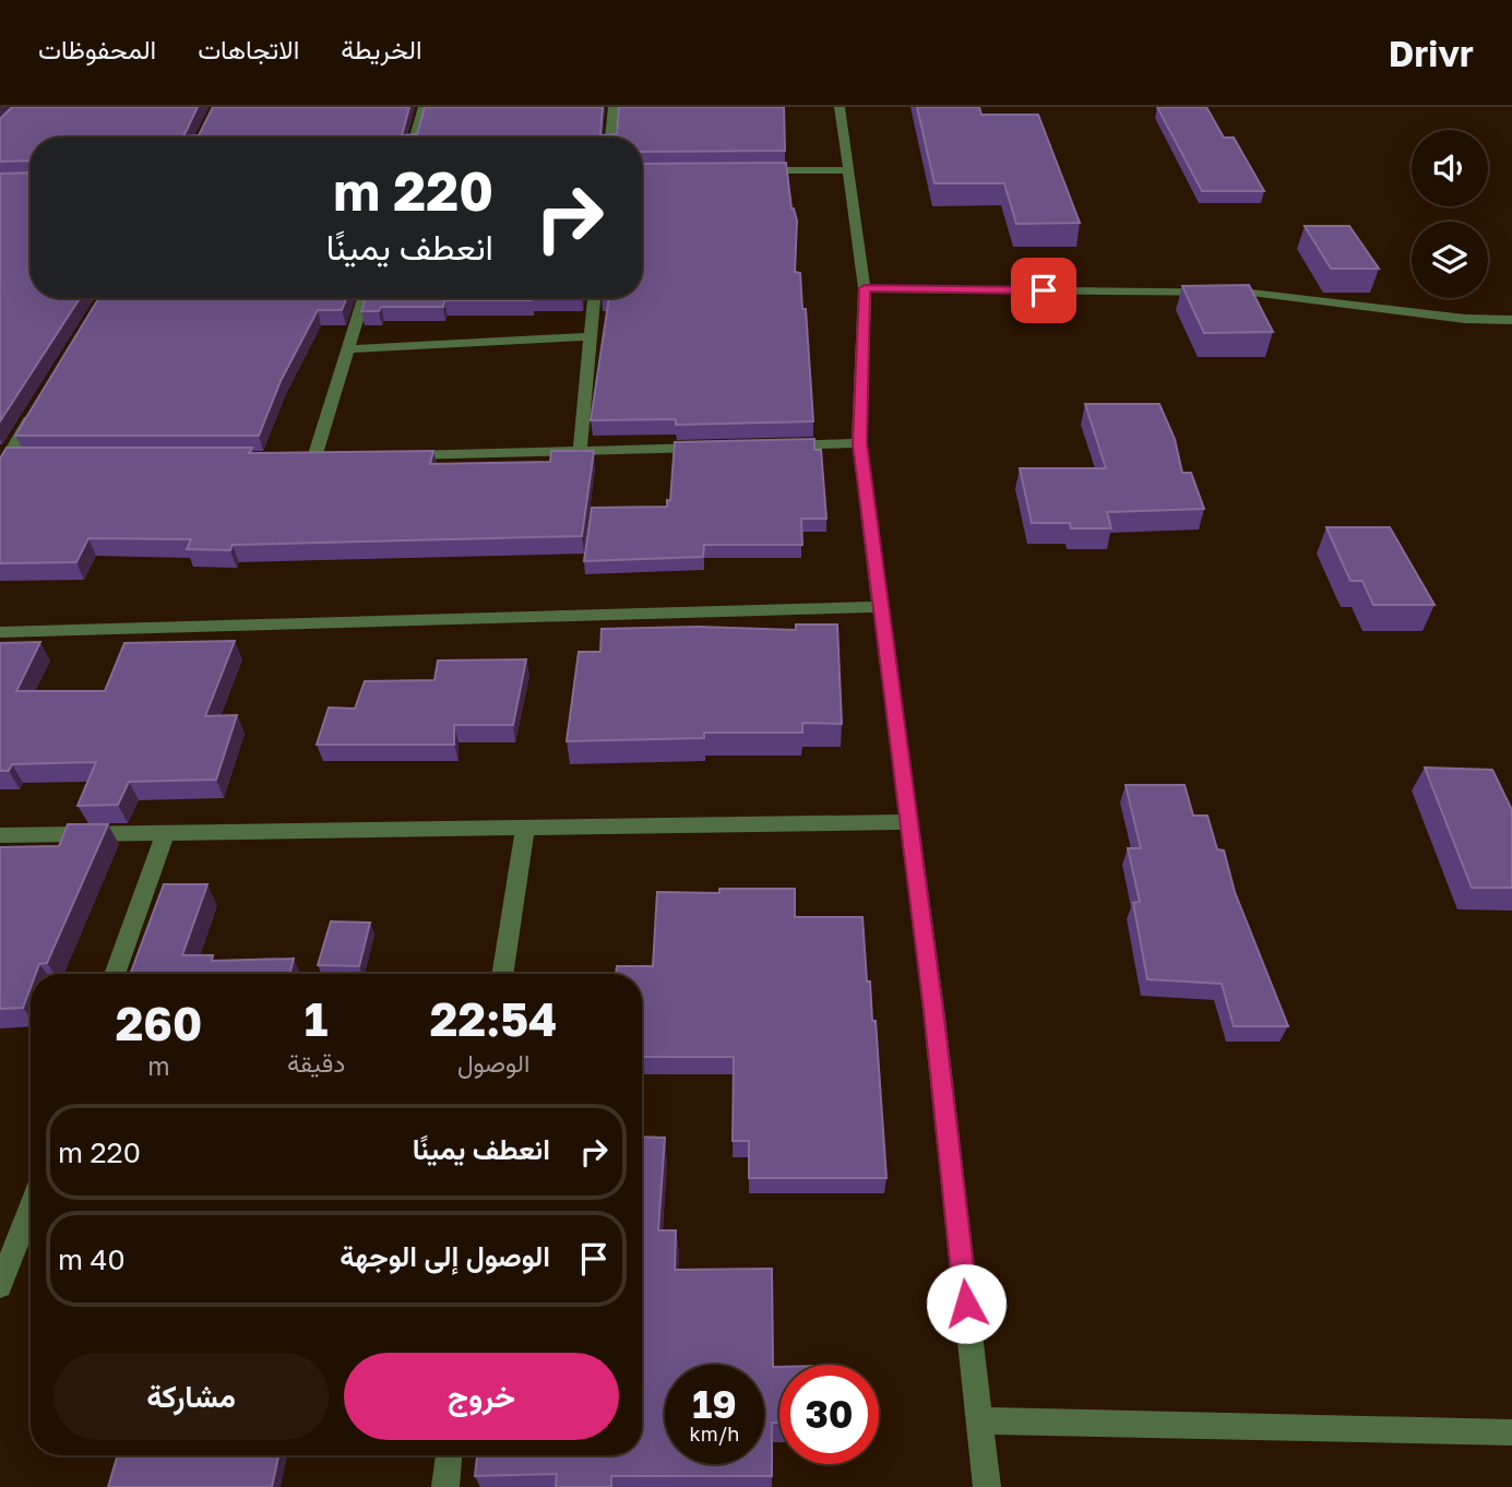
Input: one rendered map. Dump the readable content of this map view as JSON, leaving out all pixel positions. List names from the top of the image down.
{
  "page": {
    "header": "Drivr",
    "nav": ["الخريطة", "الاتجاهات", "المحفوظات"],
    "turn": ["220 m", "انعطف يمينًا"],
    "eta": [
      "22:54",
      "الوصول",
      "1",
      "دقيقة",
      "260",
      "m"
    ],
    "list": [
      {
        "name": "انعطف يمينًا",
        "value": "220 m"
      },
      {
        "name": "الوصول إلى الوجهة",
        "value": "40 m"
      }
    ],
    "buttons": ["خروج", "مشاركة"],
    "speed": "19 km/h",
    "limit": "30"
  }
}
